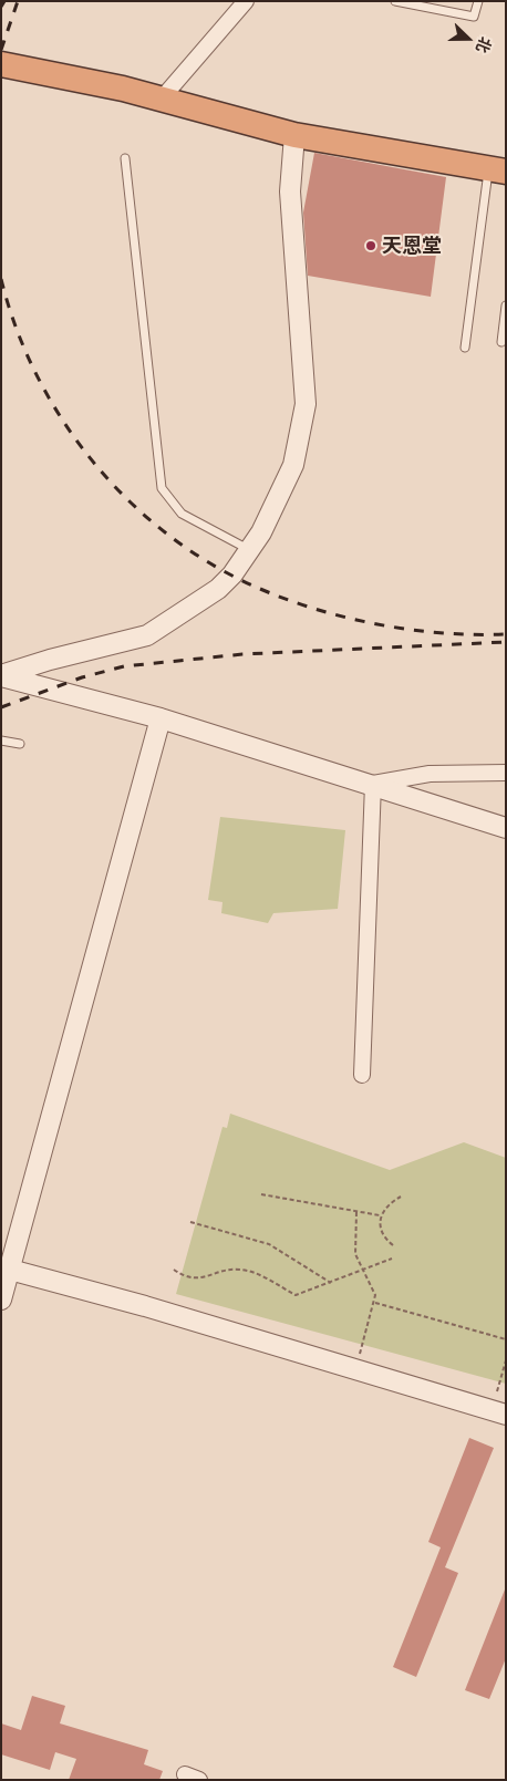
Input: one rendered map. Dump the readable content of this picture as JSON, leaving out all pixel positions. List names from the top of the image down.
{
  "places": ["天恩堂"],
  "north": "right"
}
